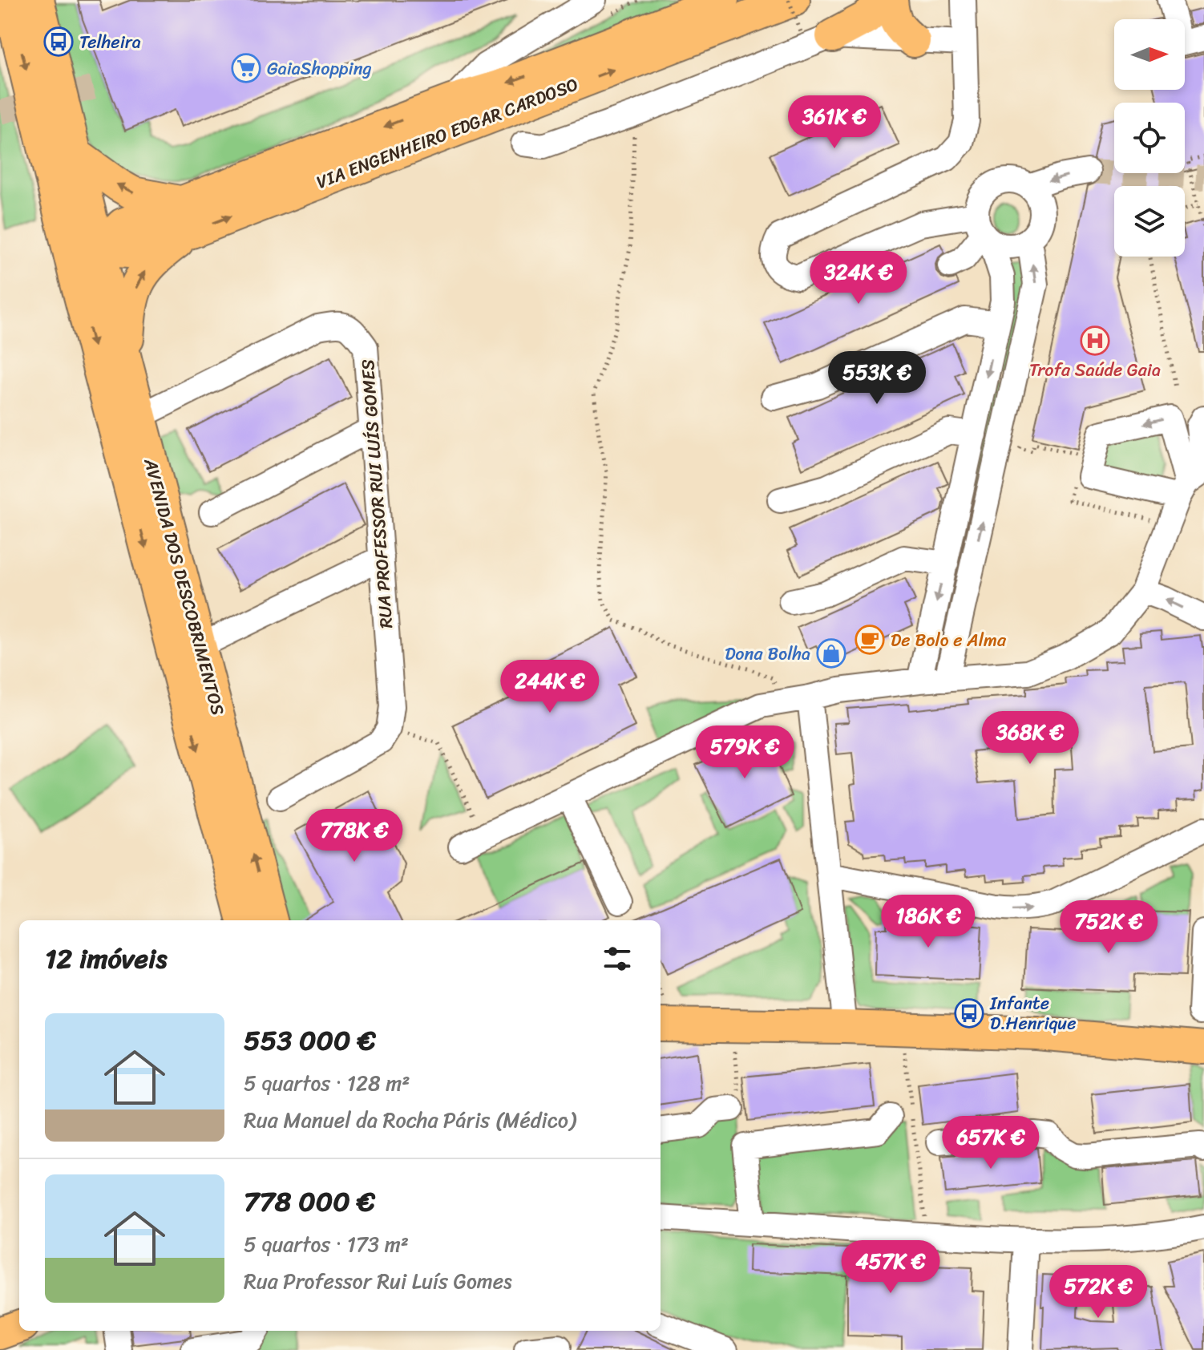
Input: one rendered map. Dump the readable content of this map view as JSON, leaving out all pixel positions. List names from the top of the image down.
{
  "streets": {
    "main road": ["VIA ENGENHEIRO EDGAR CARDOSO", "AVENIDA DOS DESCOBRIMENTOS"],
    "street": ["RUA PROFESSOR RUI LUÍS GOMES"]
  },
  "crossings": [
    ["VIA ENGENHEIRO EDGAR CARDOSO", "AVENIDA DOS DESCOBRIMENTOS"],
    ["RUA PROFESSOR RUI LUÍS GOMES", "AVENIDA DOS DESCOBRIMENTOS"]
  ],
  "places": {
    "bus stop": ["Telheira", "Infante D.Henrique"],
    "supermarket": ["GaiaShopping"],
    "hospital": ["Trofa Saúde Gaia"],
    "cafe": ["De Bolo e Alma"],
    "shop": ["Dona Bolha"]
  },
  "north": "right",
  "page": {
    "price": [
      "361K €",
      "324K €",
      "553K €",
      "244K €",
      "368K €",
      "579K €",
      "778K €",
      "186K €",
      "752K €",
      "657K €",
      "457K €",
      "572K €"
    ],
    "heading": "12 imóveis",
    "list": [
      {
        "name": "553 000 €",
        "note": "5 quartos · 128 m² · Rua Manuel da Rocha Páris (Médico)"
      },
      {
        "name": "778 000 €",
        "note": "5 quartos · 173 m² · Rua Professor Rui Luís Gomes"
      }
    ]
  }
}
